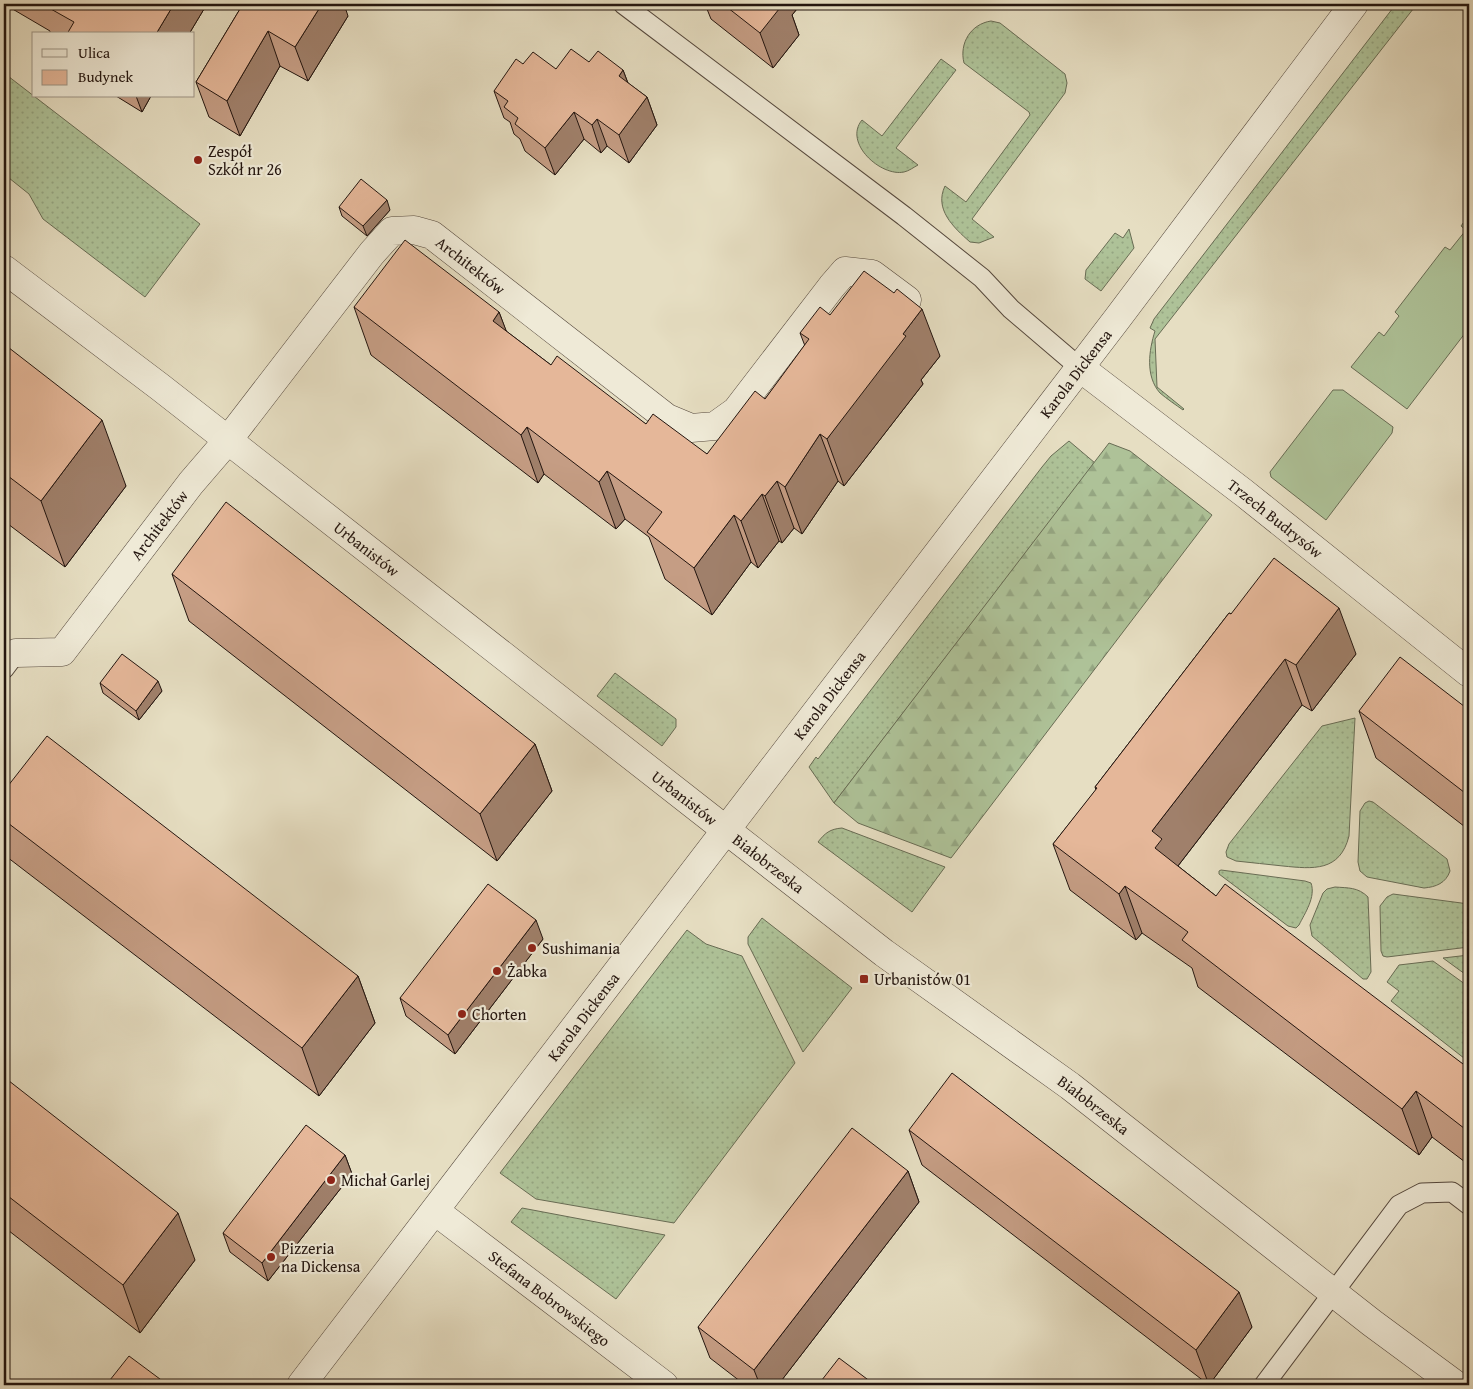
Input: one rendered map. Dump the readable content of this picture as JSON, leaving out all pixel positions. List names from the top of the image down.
{
  "streets": {
    "street": [
      "Architektów",
      "Karola Dickensa",
      "Trzech Budrysów",
      "Urbanistów",
      "Białobrzeska",
      "Stefana Bobrowskiego"
    ]
  },
  "crossings": [
    ["Architektów", "Urbanistów"],
    ["Karola Dickensa", "Trzech Budrysów"],
    ["Karola Dickensa", "Urbanistów"],
    ["Karola Dickensa", "Białobrzeska"],
    ["Karola Dickensa", "Stefana Bobrowskiego"],
    ["Urbanistów", "Białobrzeska"]
  ],
  "places": {
    "other": [
      "Zespół Szkół nr 26",
      "Sushimania",
      "Żabka",
      "Chorten",
      "Michał Garlej",
      "Pizzeria na Dickensa"
    ],
    "transit": ["Urbanistów 01"]
  },
  "legend": ["Ulica", "Budynek"]
}
